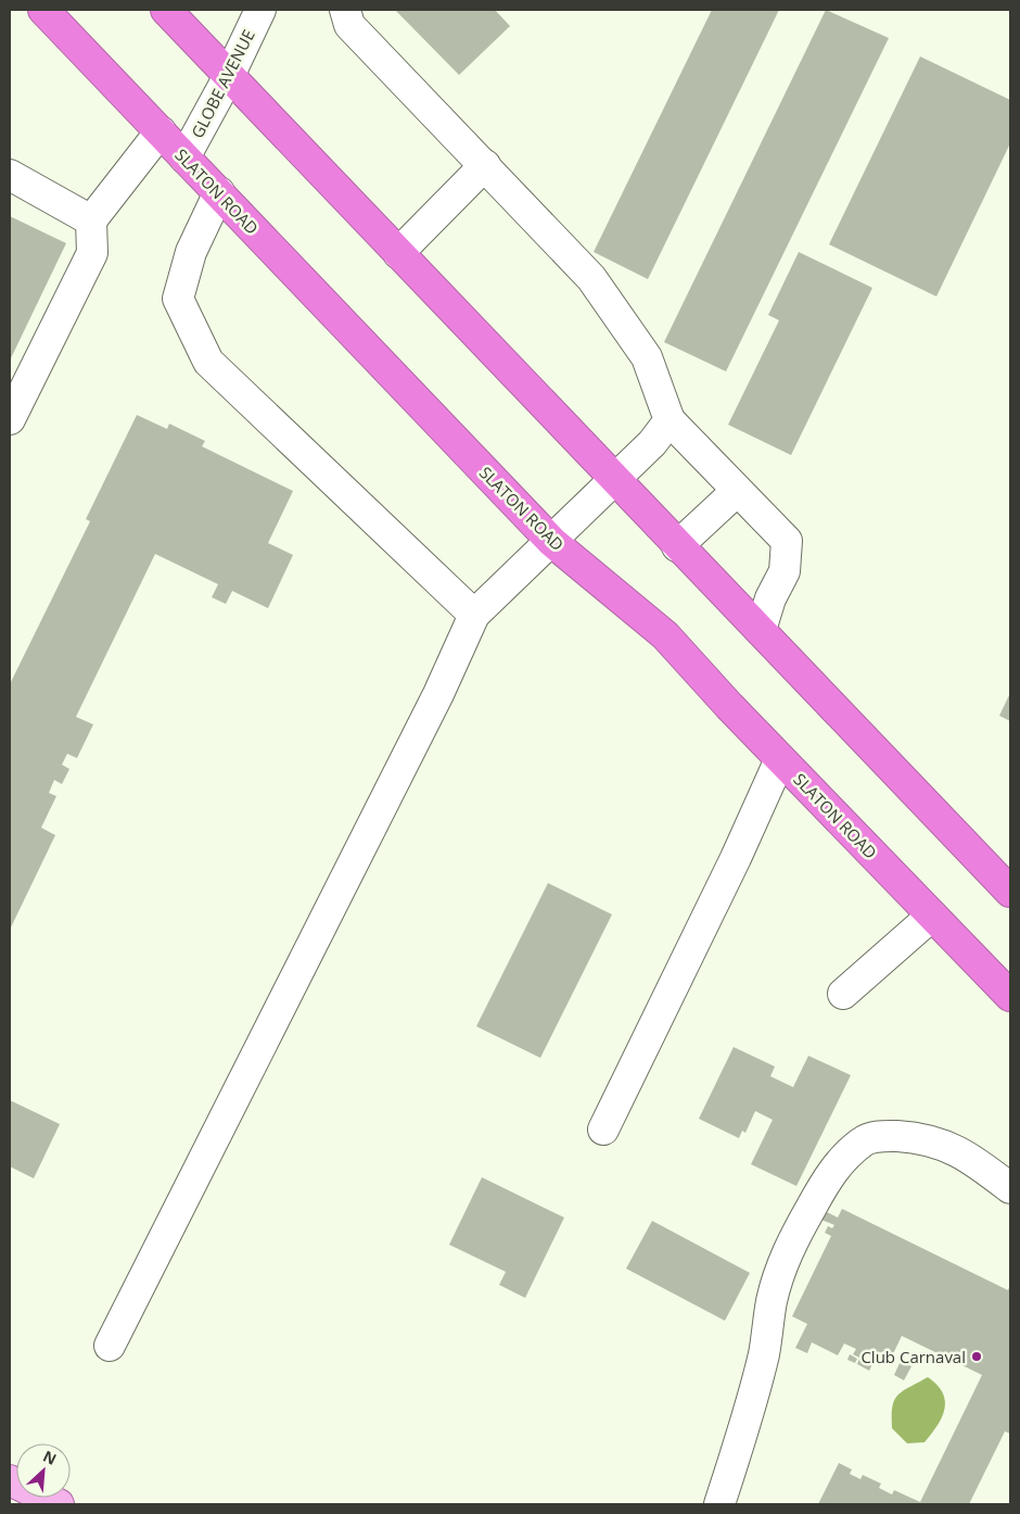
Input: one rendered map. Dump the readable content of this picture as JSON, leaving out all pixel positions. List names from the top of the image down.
{
  "streets": {
    "highway": ["SLATON ROAD"],
    "street": ["GLOBE AVENUE"]
  },
  "crossings": [
    ["GLOBE AVENUE", "SLATON ROAD"]
  ],
  "places": ["Club Carnaval"],
  "north": "top right"
}
